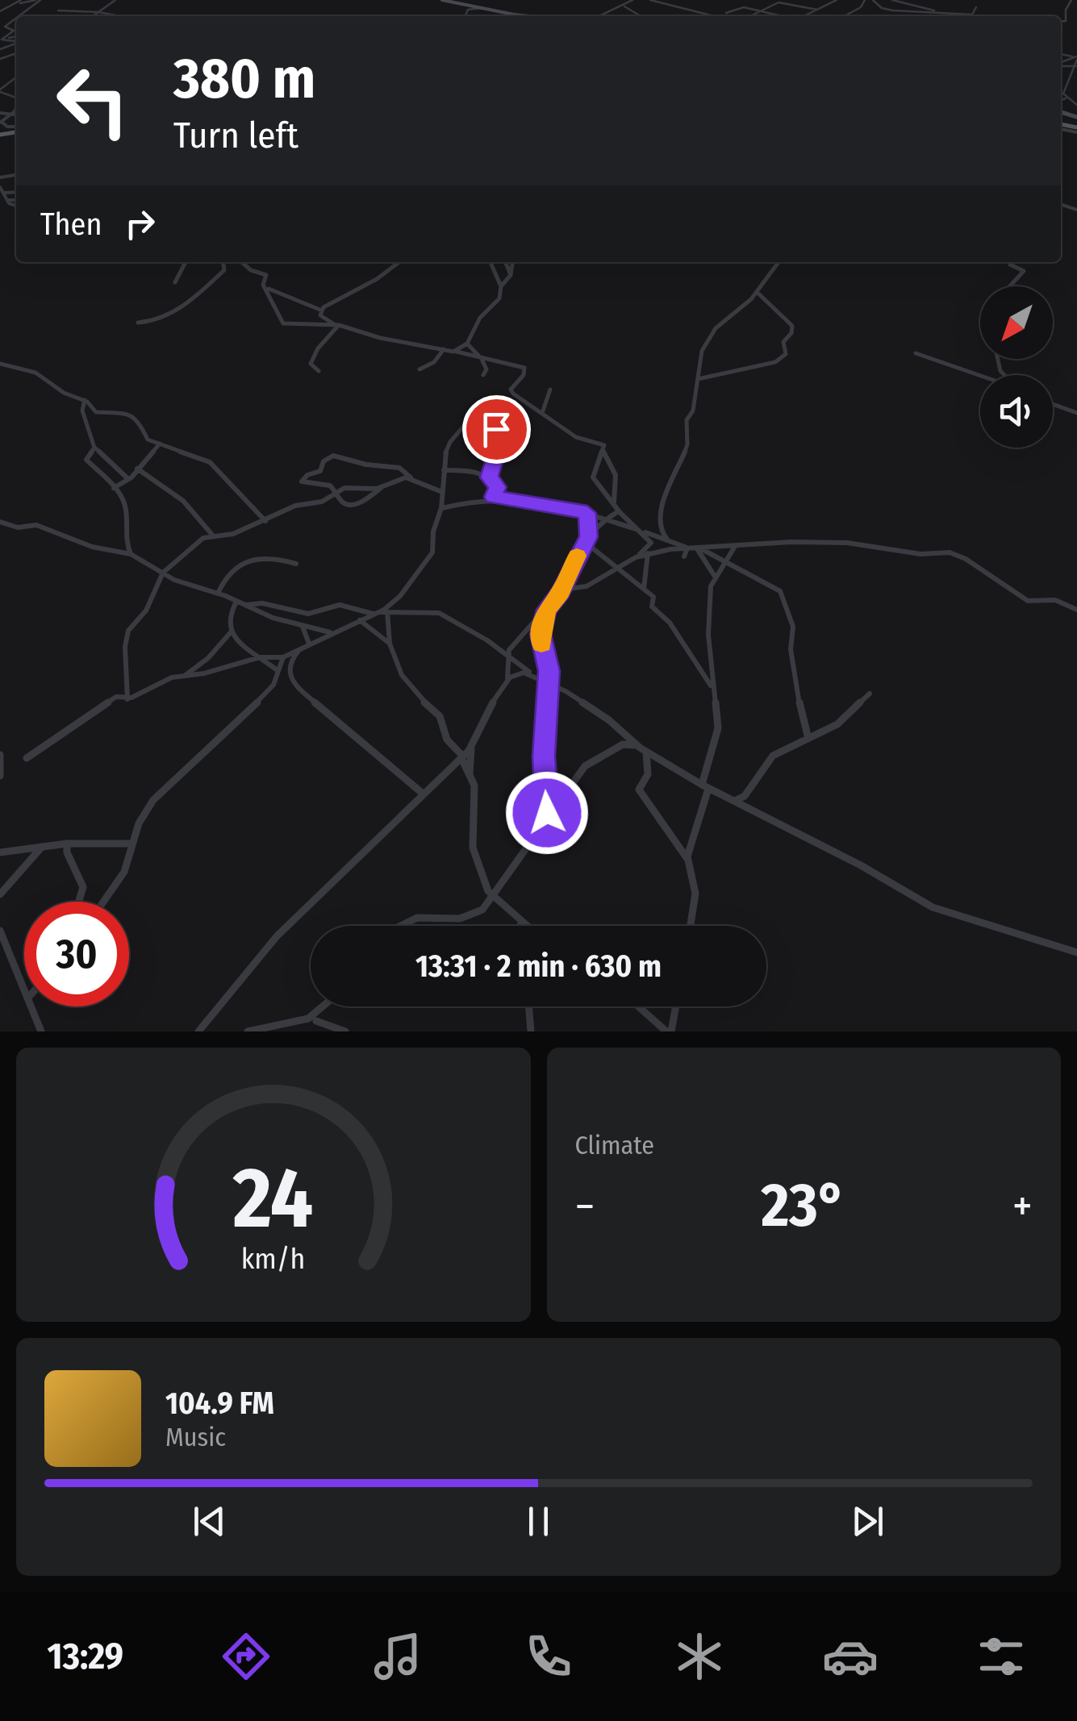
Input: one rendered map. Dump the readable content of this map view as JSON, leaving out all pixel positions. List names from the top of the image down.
{
  "north": "bottom left",
  "page": {
    "turn": ["380 m", "Turn left"],
    "then": "Then",
    "limit": "30",
    "trip": "13:31 · 2 min · 630 m",
    "tile": "Climate",
    "heat": ["−", "23°", "+"],
    "song": ["104.9 FM", "Music"],
    "tabs": "13:29",
    "gauge": ["24", "km/h"]
  }
}
